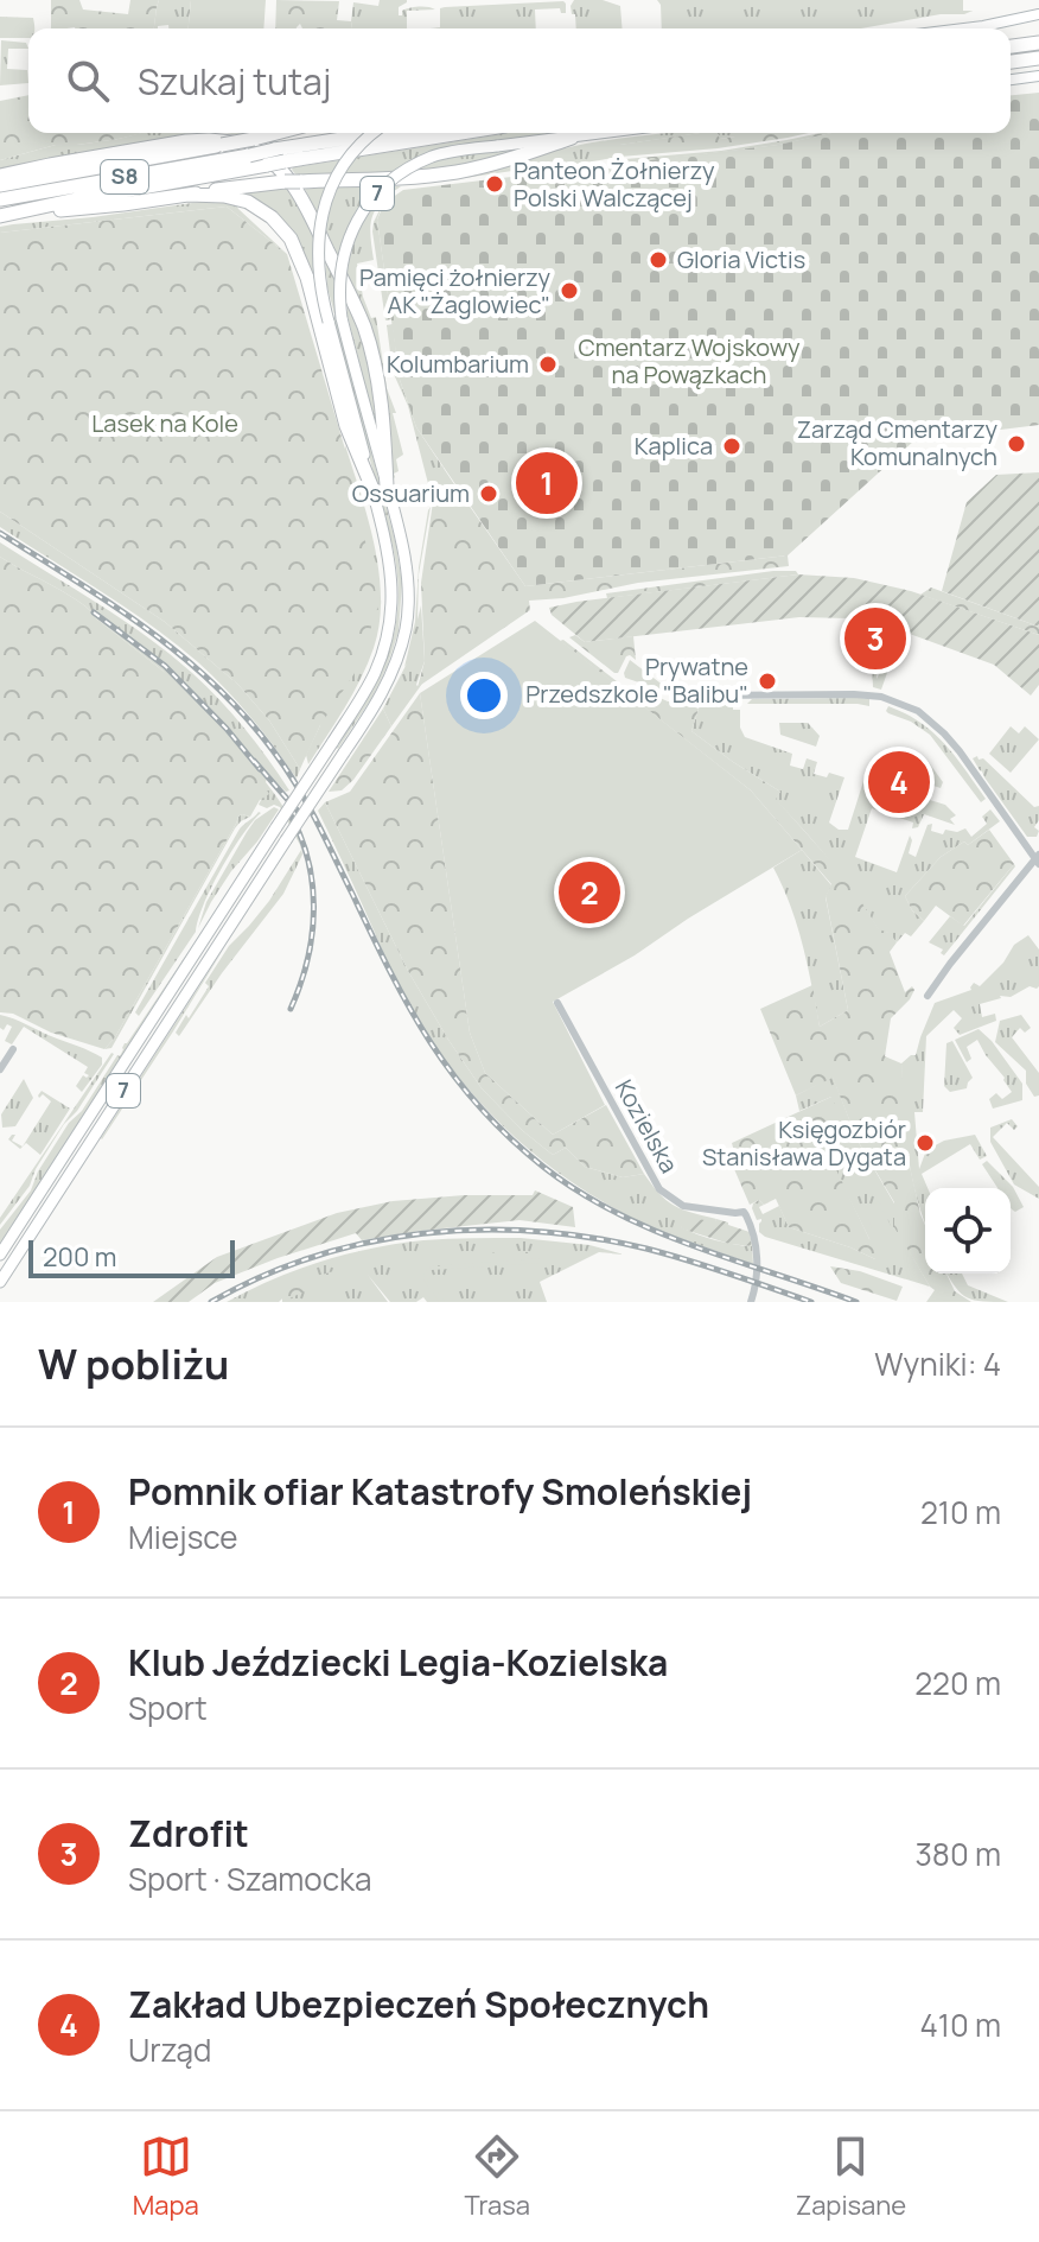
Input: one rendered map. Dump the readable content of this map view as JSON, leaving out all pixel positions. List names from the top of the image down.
{
  "streets": {
    "highway": ["S8"],
    "main road": ["7"],
    "street": ["Kozielska"]
  },
  "parks": ["Cmentarz Wojskowy na Powązkach", "Lasek na Kole"],
  "places": [
    "Panteon Żołnierzy Polski Walczącej",
    "Gloria Victis",
    "Pamięci żołnierzy AK \"Żaglowiec\"",
    "Kolumbarium",
    "Zarząd Cmentarzy Komunalnych",
    "Kaplica",
    "Ossuarium",
    "Prywatne Przedszkole \"Balibu\"",
    "Księgozbiór Stanisława Dygata"
  ],
  "scale_bar": "200 m",
  "page": {
    "search": "Szukaj tutaj",
    "pins": [
      "1",
      "3",
      "4",
      "2"
    ],
    "scale": "200 m",
    "heading": ["W pobliżu", "Wyniki: 4"],
    "list": [
      {
        "mark": "1",
        "name": "Pomnik ofiar Katastrofy Smoleńskiej",
        "note": "Miejsce",
        "value": "210 m"
      },
      {
        "mark": "2",
        "name": "Klub Jeździecki Legia-Kozielska",
        "note": "Sport",
        "value": "220 m"
      },
      {
        "mark": "3",
        "name": "Zdrofit",
        "note": "Sport · Szamocka",
        "value": "380 m"
      },
      {
        "mark": "4",
        "name": "Zakład Ubezpieczeń Społecznych",
        "note": "Urząd",
        "value": "410 m"
      }
    ],
    "nav": ["Mapa", "Trasa", "Zapisane"]
  }
}
